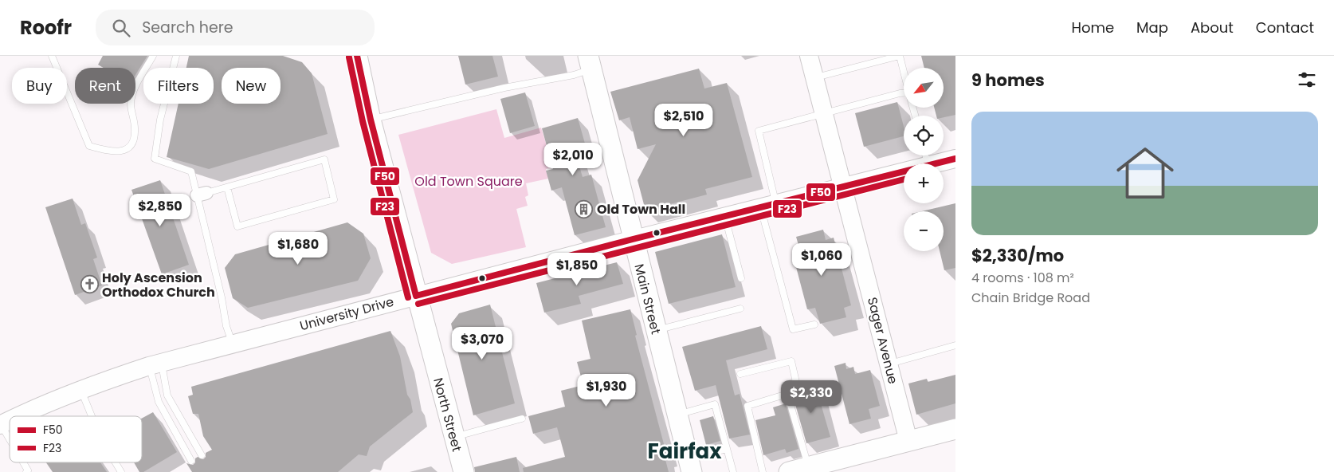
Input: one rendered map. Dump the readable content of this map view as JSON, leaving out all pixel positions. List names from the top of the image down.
{
  "streets": {
    "main road": ["Main Street", "North Street"],
    "street": ["University Drive", "Sager Avenue"]
  },
  "crossings": [
    ["Main Street", "University Drive"],
    ["University Drive", "Sager Avenue"],
    ["University Drive", "North Street"]
  ],
  "districts": ["Fairfax"],
  "parks": ["Old Town Square"],
  "places": {
    "building": ["Old Town Hall"],
    "church": ["Holy Ascension Orthodox Church"]
  },
  "lines": ["transit line F50", "transit line F23"],
  "legend": ["F50", "F23"],
  "north": "bottom left",
  "page": {
    "header": "Roofr",
    "search": "Search here",
    "nav": [
      "Home",
      "Map",
      "About",
      "Contact"
    ],
    "heading": "9 homes",
    "map_buttons": ["+", "−"],
    "chip": [
      "Buy",
      "Rent",
      "Filters",
      "New"
    ],
    "price": [
      "$2,510",
      "$2,010",
      "$2,850",
      "$1,680",
      "$1,060",
      "$1,850",
      "$3,070",
      "$1,930",
      "$2,330"
    ],
    "list": [
      {
        "name": "$2,330/mo",
        "note": "4 rooms · 108 m² · Chain Bridge Road"
      }
    ]
  }
}
